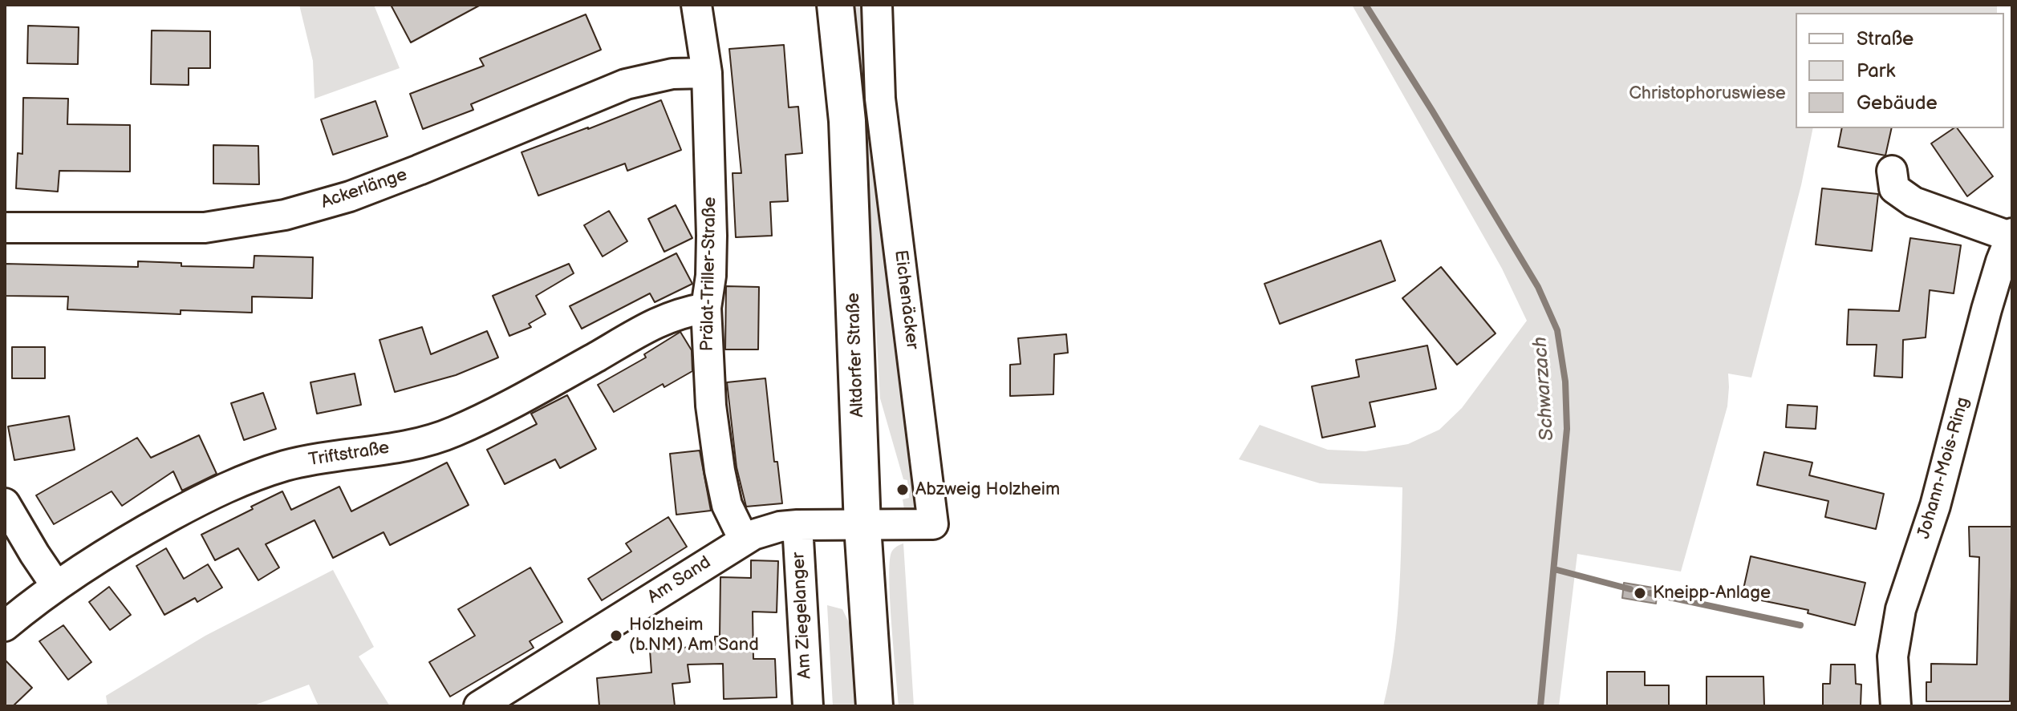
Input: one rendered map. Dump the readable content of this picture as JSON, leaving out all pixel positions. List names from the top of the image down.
{
  "streets": {
    "main road": ["Altdorfer Straße"],
    "street": [
      "Ackerlänge",
      "Prälat-Triller-Straße",
      "Eichenäcker",
      "Triftstraße",
      "Johann-Mois-Ring",
      "Am Sand",
      "Am Ziegelanger"
    ]
  },
  "crossings": [
    ["Ackerlänge", "Prälat-Triller-Straße"],
    ["Prälat-Triller-Straße", "Triftstraße"],
    ["Prälat-Triller-Straße", "Am Sand"],
    ["Eichenäcker", "Altdorfer Straße"],
    ["Eichenäcker", "Am Sand"],
    ["Altdorfer Straße", "Am Sand"],
    ["Am Sand", "Am Ziegelanger"]
  ],
  "water": ["Schwarzach"],
  "parks": ["Christophoruswiese"],
  "places": ["Abzweig Holzheim", "Kneipp-Anlage", "Holzheim (b.NM) Am Sand"],
  "legend": ["Straße", "Park", "Gebäude"]
}
